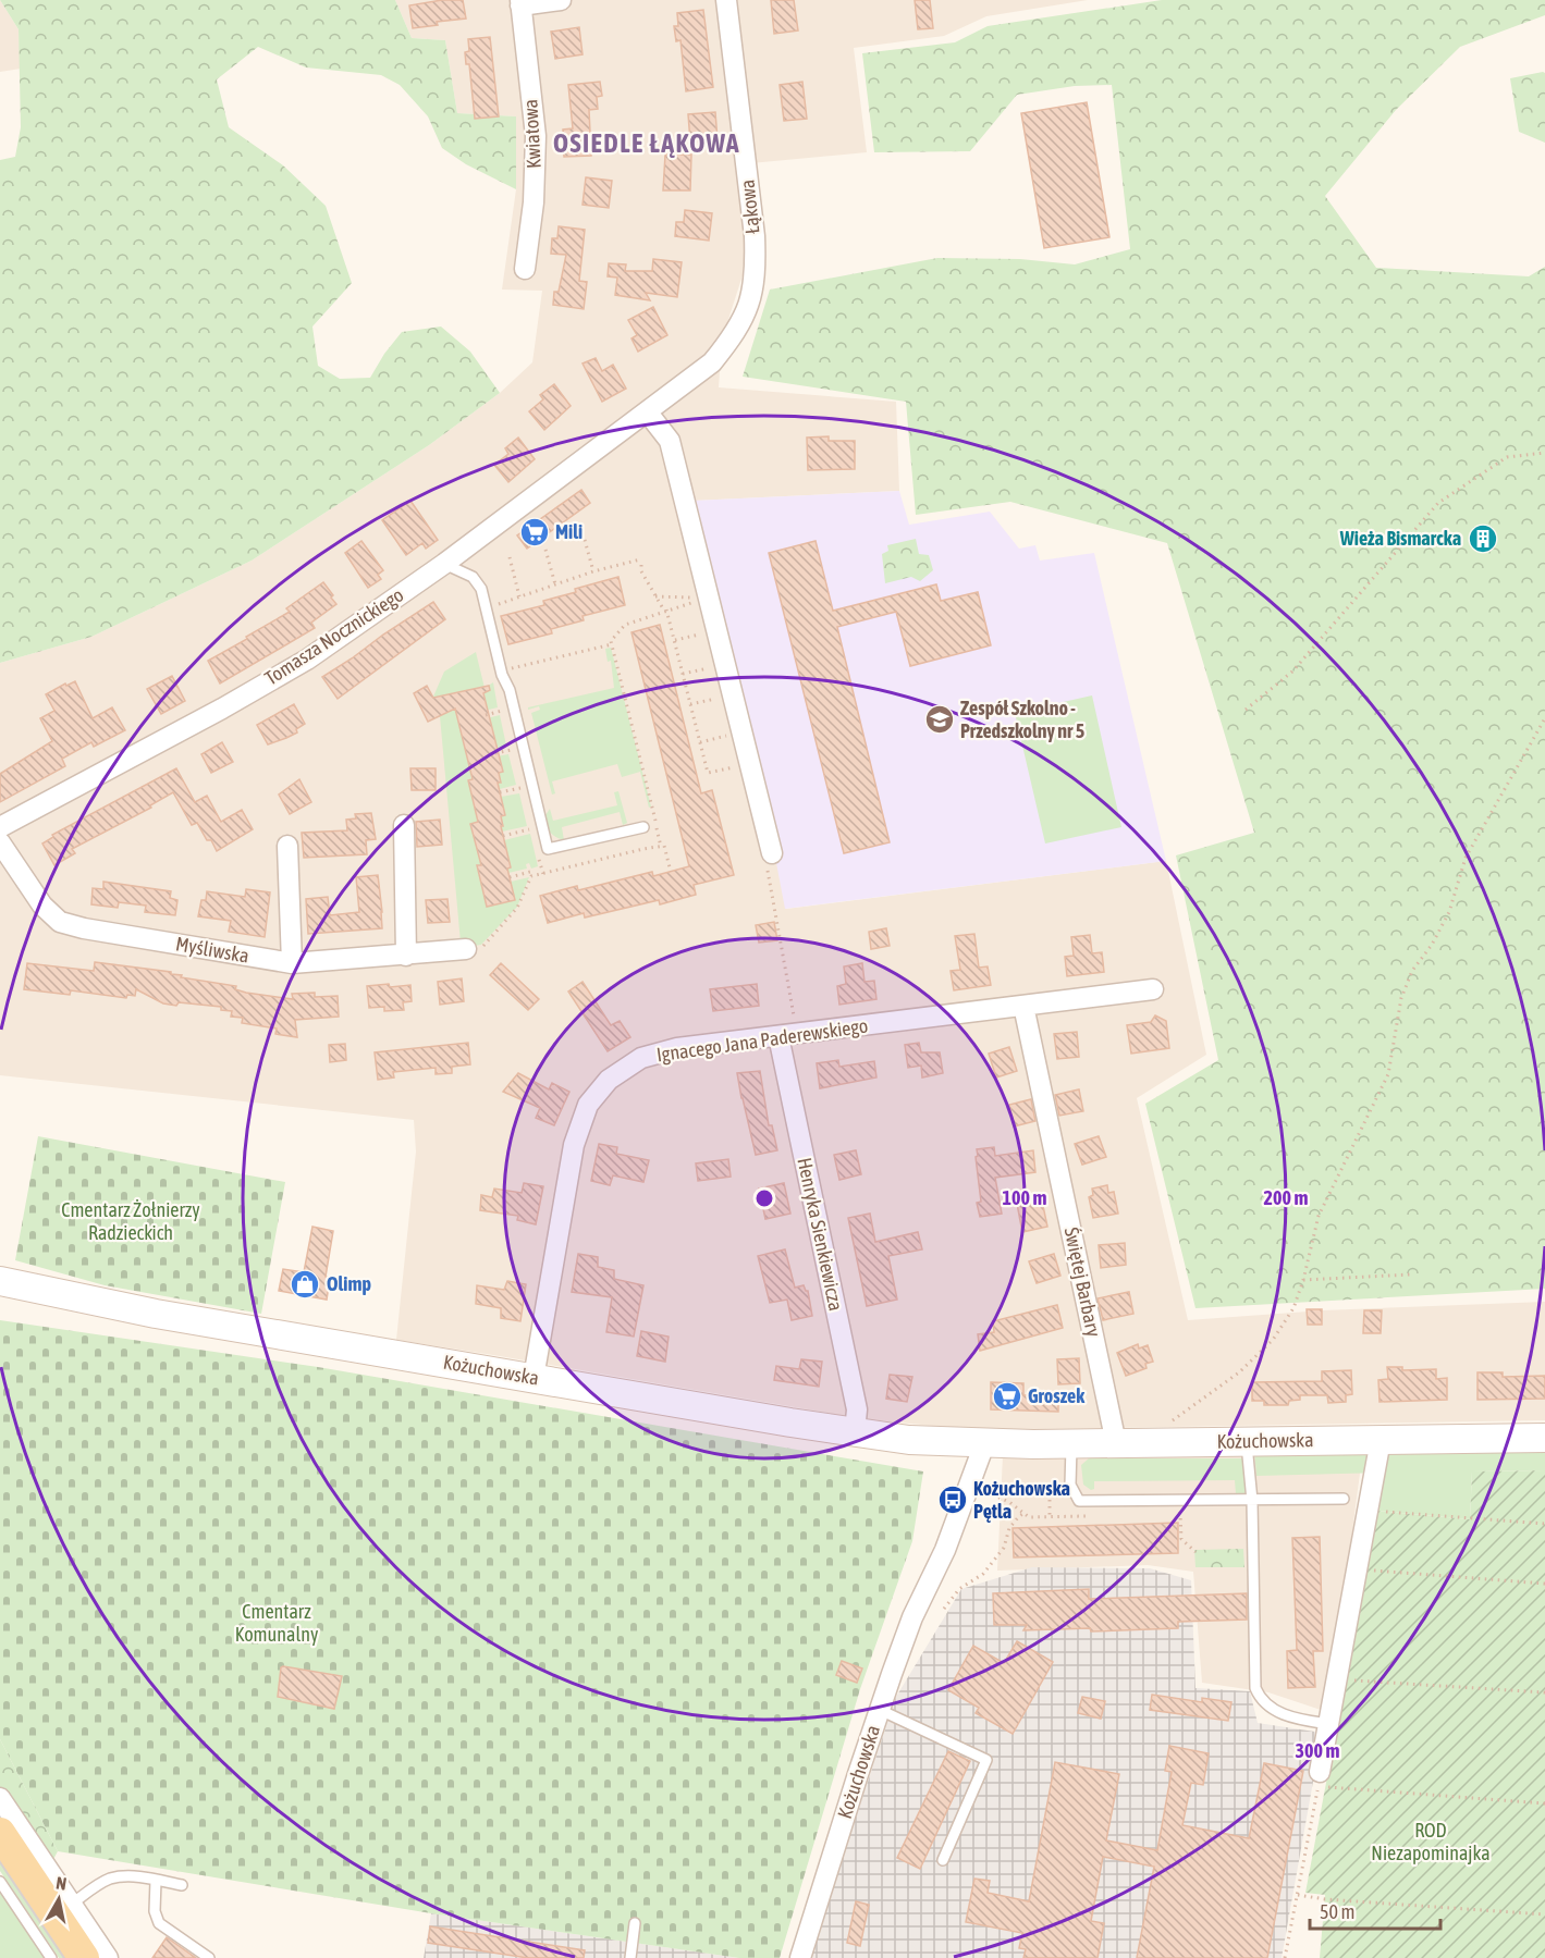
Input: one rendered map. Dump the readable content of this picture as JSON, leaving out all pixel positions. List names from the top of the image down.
{
  "streets": {
    "main road": ["Kożuchowska"],
    "street": [
      "Kwiatowa",
      "Łąkowa",
      "Tomasza Nocznickiego",
      "Myśliwska",
      "Ignacego Jana Paderewskiego",
      "Henryka Sienkiewicza",
      "Świętej Barbary"
    ]
  },
  "crossings": [
    ["Łąkowa", "Tomasza Nocznickiego"],
    ["Ignacego Jana Paderewskiego", "Henryka Sienkiewicza"],
    ["Ignacego Jana Paderewskiego", "Świętej Barbary"],
    ["Ignacego Jana Paderewskiego", "Kożuchowska"],
    ["Henryka Sienkiewicza", "Kożuchowska"],
    ["Świętej Barbary", "Kożuchowska"]
  ],
  "districts": ["OSIEDLE ŁĄKOWA"],
  "parks": ["Cmentarz Żołnierzy Radzieckich", "Cmentarz Komunalny", "ROD Niezapominajka"],
  "places": {
    "supermarket": ["Mili", "Groszek"],
    "building": ["Wieża Bismarcka"],
    "school or university": ["Zespół Szkolno - Przedszkolny nr 5"],
    "shop": ["Olimp"],
    "bus stop": ["Kożuchowska Pętla"]
  },
  "scale_bar": "50 m",
  "north": "top",
  "rings": ["100 m", "200 m", "300 m"]
}
